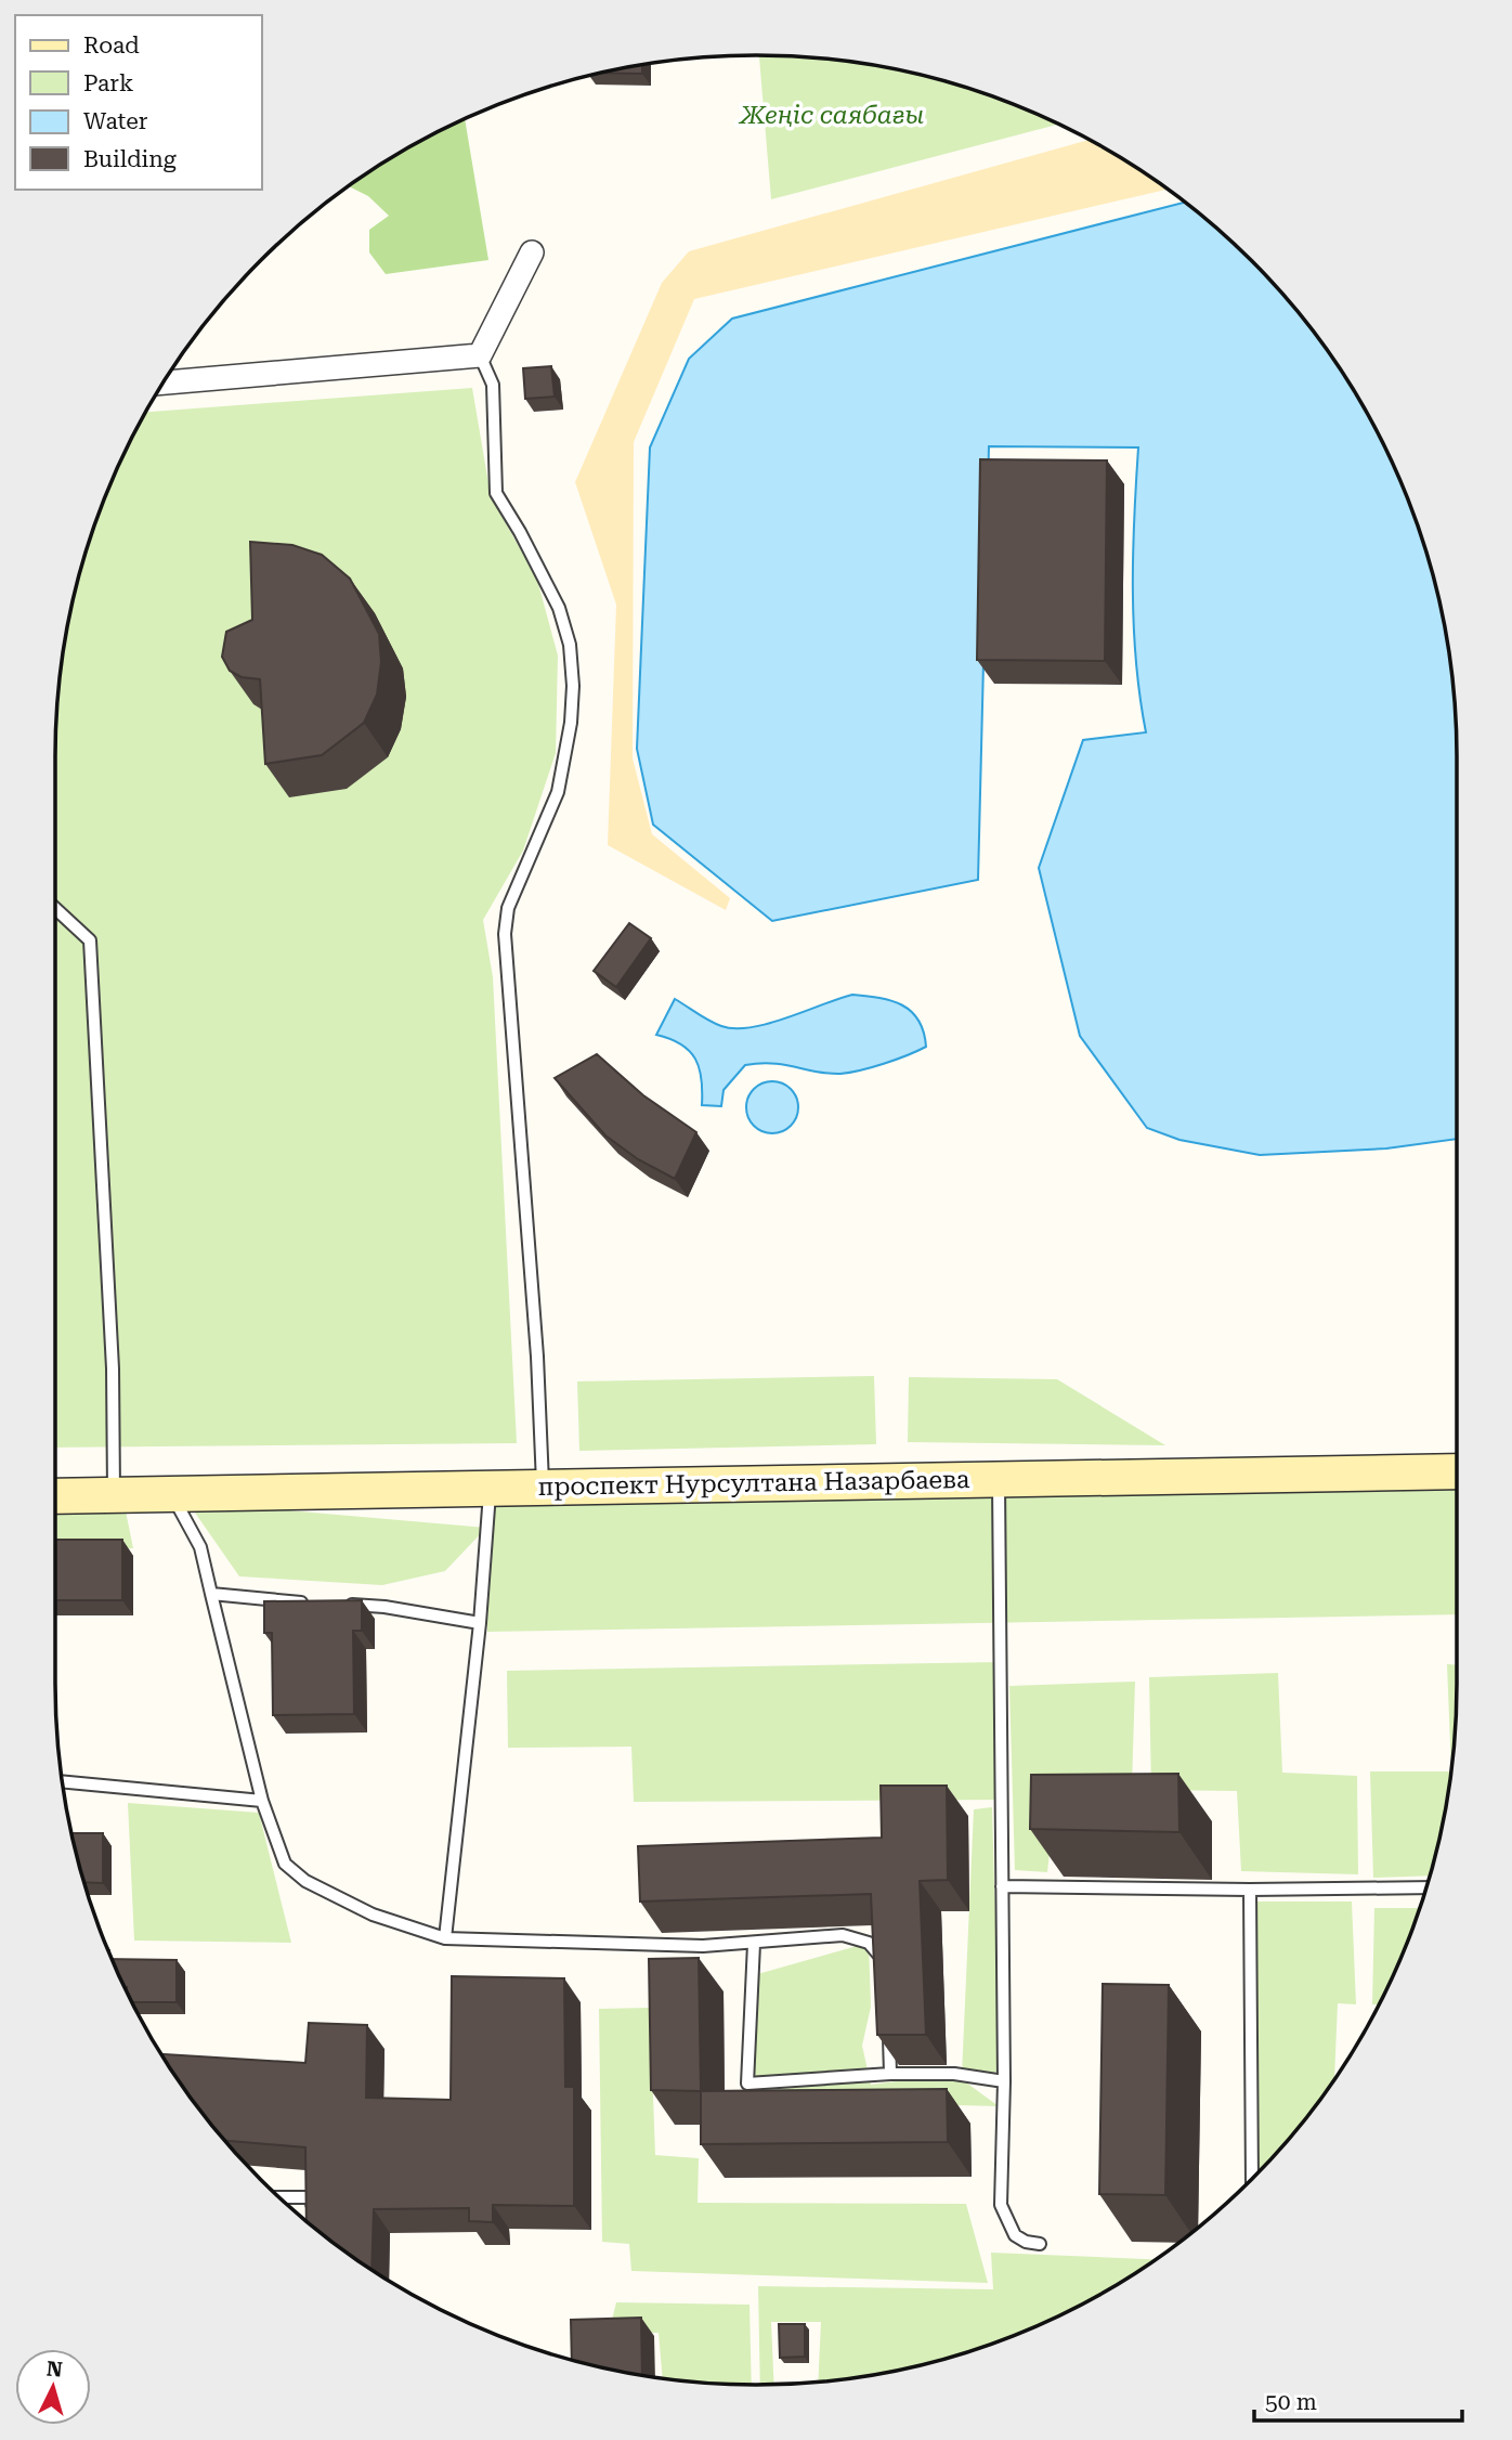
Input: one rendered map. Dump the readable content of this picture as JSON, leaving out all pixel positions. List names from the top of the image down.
{
  "streets": {
    "main road": ["проспект Нурсултана Назарбаева"]
  },
  "parks": ["Жеңіс саябағы"],
  "legend": [
    "Road",
    "Park",
    "Water",
    "Building"
  ],
  "scale_bar": "50 m",
  "north": "top"
}
